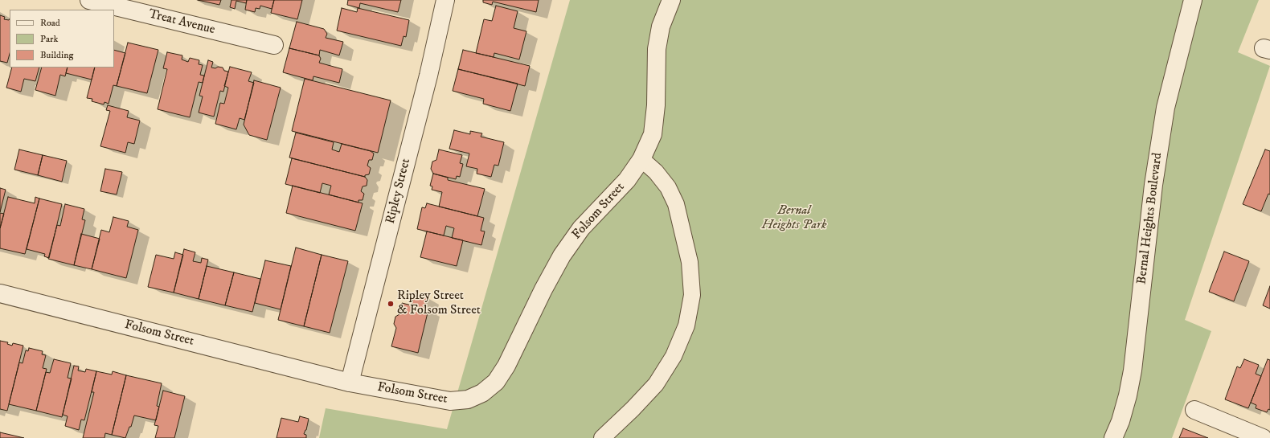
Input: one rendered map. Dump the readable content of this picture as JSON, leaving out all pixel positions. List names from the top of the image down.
{
  "streets": {
    "street": [
      "Treat Avenue",
      "Ripley Street",
      "Folsom Street",
      "Bernal Heights Boulevard"
    ]
  },
  "crossings": [
    ["Ripley Street", "Folsom Street"]
  ],
  "parks": ["Bernal Heights Park"],
  "places": ["Ripley Street & Folsom Street"],
  "legend": ["Road", "Park", "Building"]
}
